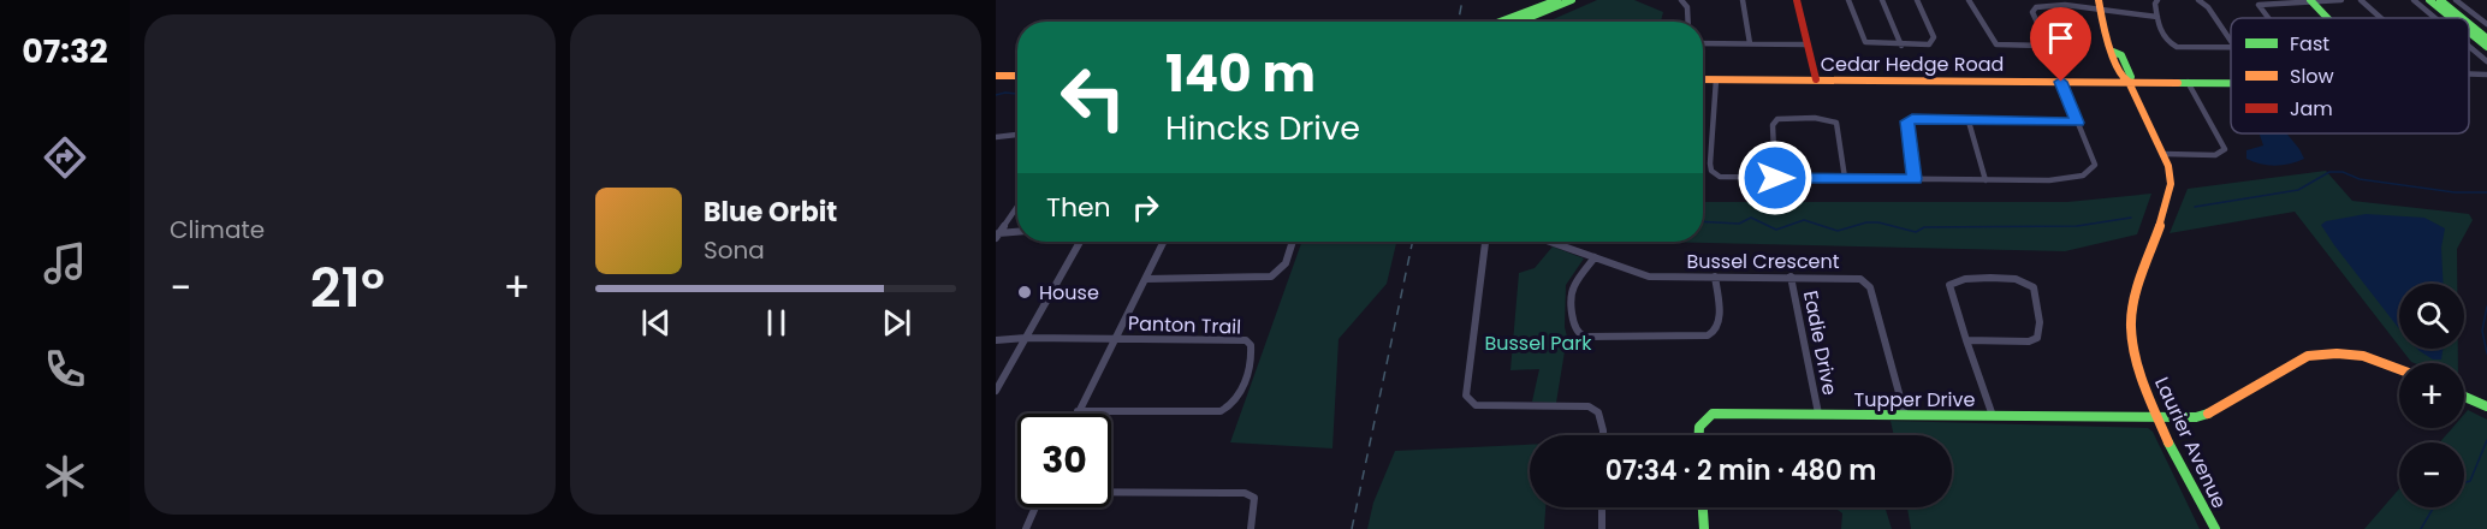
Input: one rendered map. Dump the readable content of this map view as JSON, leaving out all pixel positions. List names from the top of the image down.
{
  "streets": {
    "street": [
      "Cedar Hedge Road",
      "Bussel Crescent",
      "Panton Trail",
      "Eadie Drive",
      "Tupper Drive",
      "Laurier Avenue"
    ]
  },
  "crossings": [
    ["Cedar Hedge Road", "Laurier Avenue"],
    ["Bussel Crescent", "Eadie Drive"],
    ["Bussel Crescent", "Tupper Drive"],
    ["Eadie Drive", "Tupper Drive"],
    ["Tupper Drive", "Laurier Avenue"]
  ],
  "parks": ["Bussel Park"],
  "places": ["House"],
  "legend": ["Fast", "Slow", "Jam"],
  "page": {
    "tabs": "07:32",
    "tile": "Climate",
    "turn": ["140 m", "Hincks Drive"],
    "then": "Then",
    "song": ["Blue Orbit", "Sona"],
    "heat": ["−", "21°", "+"],
    "map_buttons": ["+", "−"],
    "limit": "30",
    "trip": "07:34 · 2 min · 480 m"
  }
}
